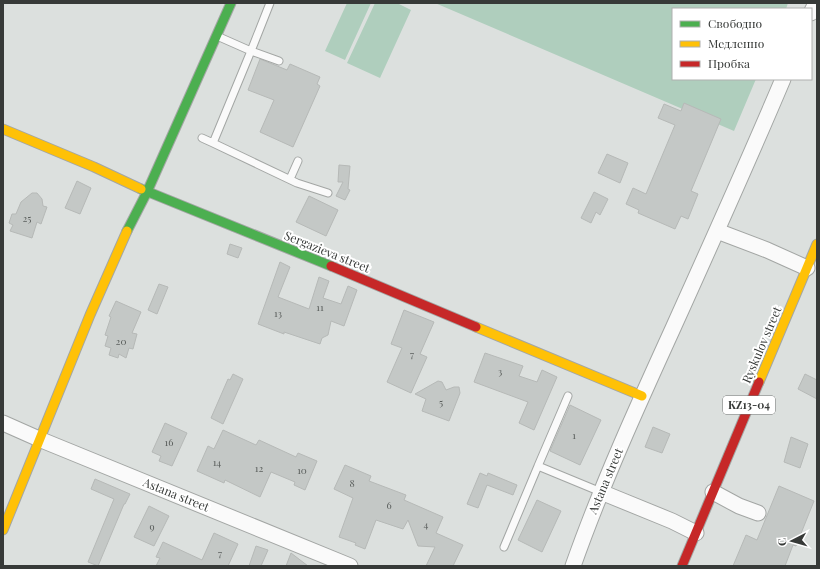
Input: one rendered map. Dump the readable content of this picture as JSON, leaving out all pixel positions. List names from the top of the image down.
{
  "streets": {
    "street": [
      "Sergazieva street",
      "Ryskulov street",
      "KZ13-04",
      "Astana street"
    ]
  },
  "crossings": [
    ["Sergazieva street", "Astana street"]
  ],
  "house_numbers": [
    "25",
    "11",
    "13",
    "20",
    "7",
    "3",
    "5",
    "1",
    "16",
    "14",
    "12",
    "10",
    "8",
    "6",
    "4",
    "9",
    "7"
  ],
  "legend": ["Свободно", "Медленно", "Пробка"],
  "north": "left"
}
